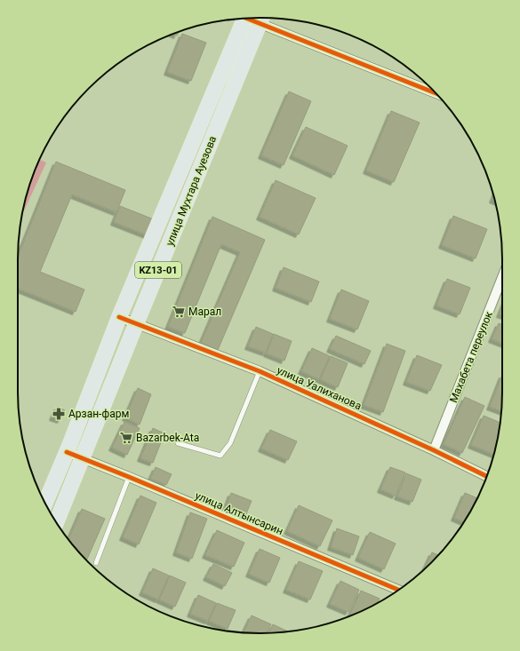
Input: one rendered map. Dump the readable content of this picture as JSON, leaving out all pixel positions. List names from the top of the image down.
{
  "streets": {
    "main road": ["улица Мухтара Ауезова", "KZ13-01"],
    "street": ["Махабета переулок", "улица Уалиханова", "улица Алтынсарин"]
  },
  "crossings": [
    ["улица Мухтара Ауезова", "улица Уалиханова"],
    ["улица Мухтара Ауезова", "улица Алтынсарин"],
    ["Махабета переулок", "улица Уалиханова"]
  ],
  "places": {
    "supermarket": ["Марал", "Bazarbek-Ata"],
    "pharmacy": ["Арзан-фарм"]
  }
}
